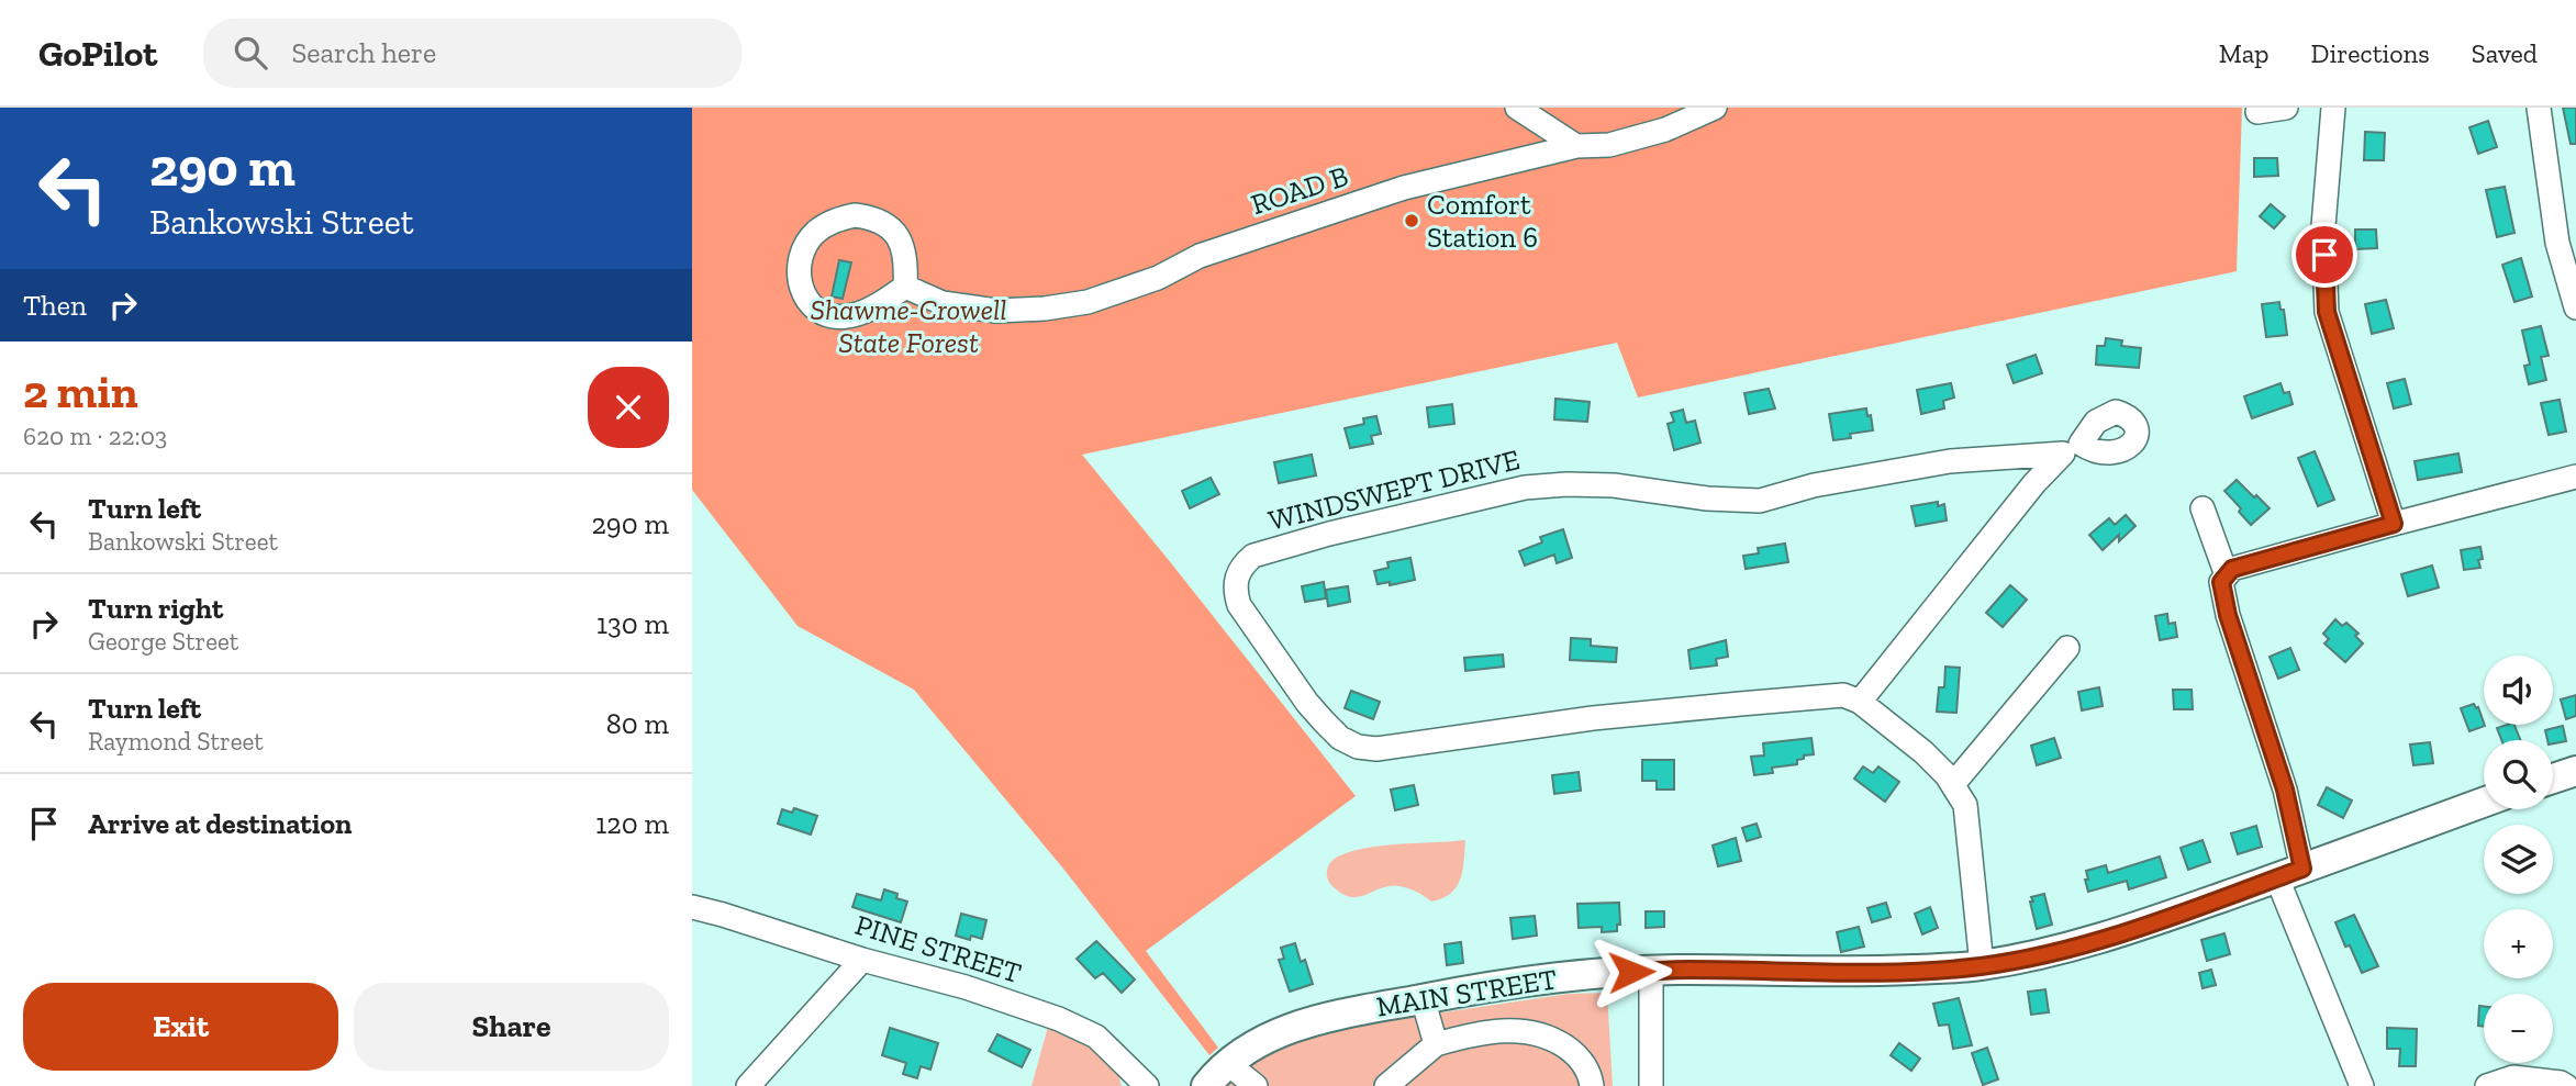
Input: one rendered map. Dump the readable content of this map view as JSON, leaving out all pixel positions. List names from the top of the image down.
{
  "streets": {
    "main road": ["MAIN STREET"],
    "street": ["ROAD B", "WINDSWEPT DRIVE", "PINE STREET"]
  },
  "parks": ["Shawme-Crowell State Forest"],
  "places": ["Comfort Station 6"],
  "page": {
    "header": "GoPilot",
    "search": "Search here",
    "nav": ["Map", "Directions", "Saved"],
    "turn": ["290 m", "Bankowski Street"],
    "then": "Then",
    "heading": ["2 min", "620 m · 22:03"],
    "list": [
      {
        "name": "Turn left",
        "note": "Bankowski Street",
        "value": "290 m"
      },
      {
        "name": "Turn right",
        "note": "George Street",
        "value": "130 m"
      },
      {
        "name": "Turn left",
        "note": "Raymond Street",
        "value": "80 m"
      },
      {
        "name": "Arrive at destination",
        "value": "120 m"
      }
    ],
    "map_buttons": ["+", "−"],
    "buttons": ["Exit", "Share"]
  }
}
